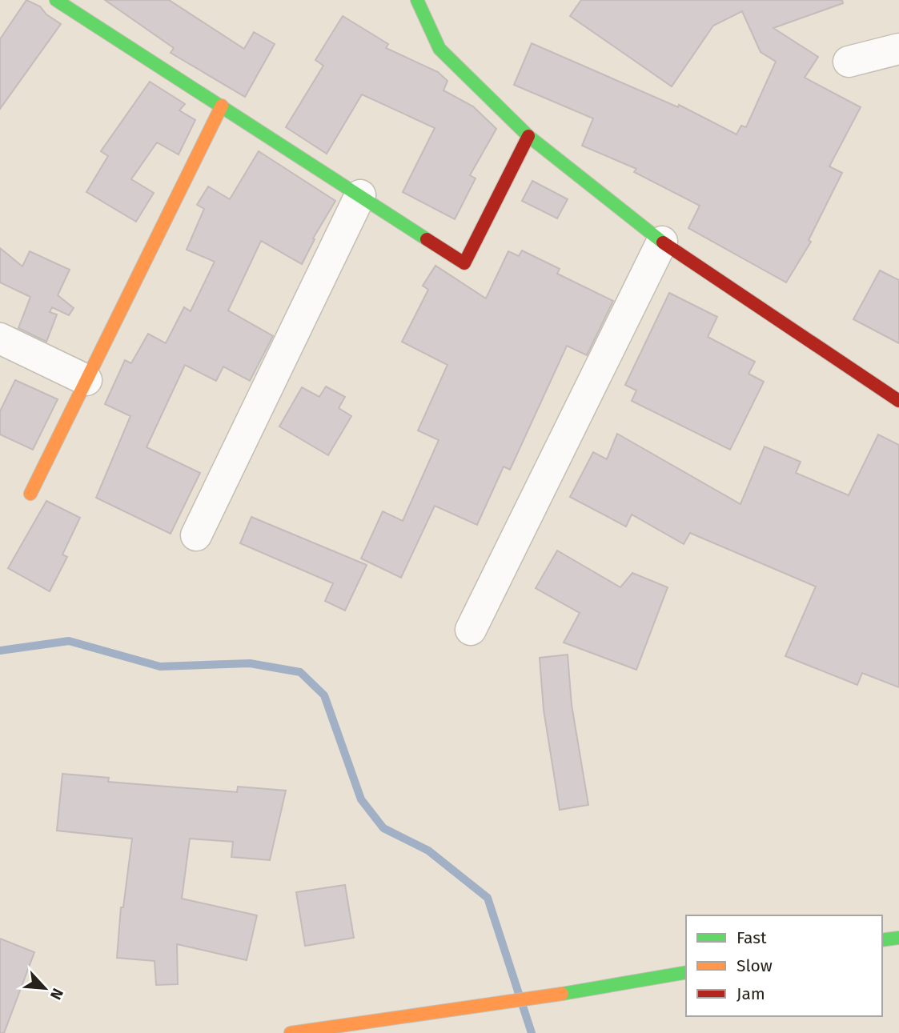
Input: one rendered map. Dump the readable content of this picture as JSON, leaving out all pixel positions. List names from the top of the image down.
{
  "legend": ["Fast", "Slow", "Jam"],
  "north": "bottom right"
}
